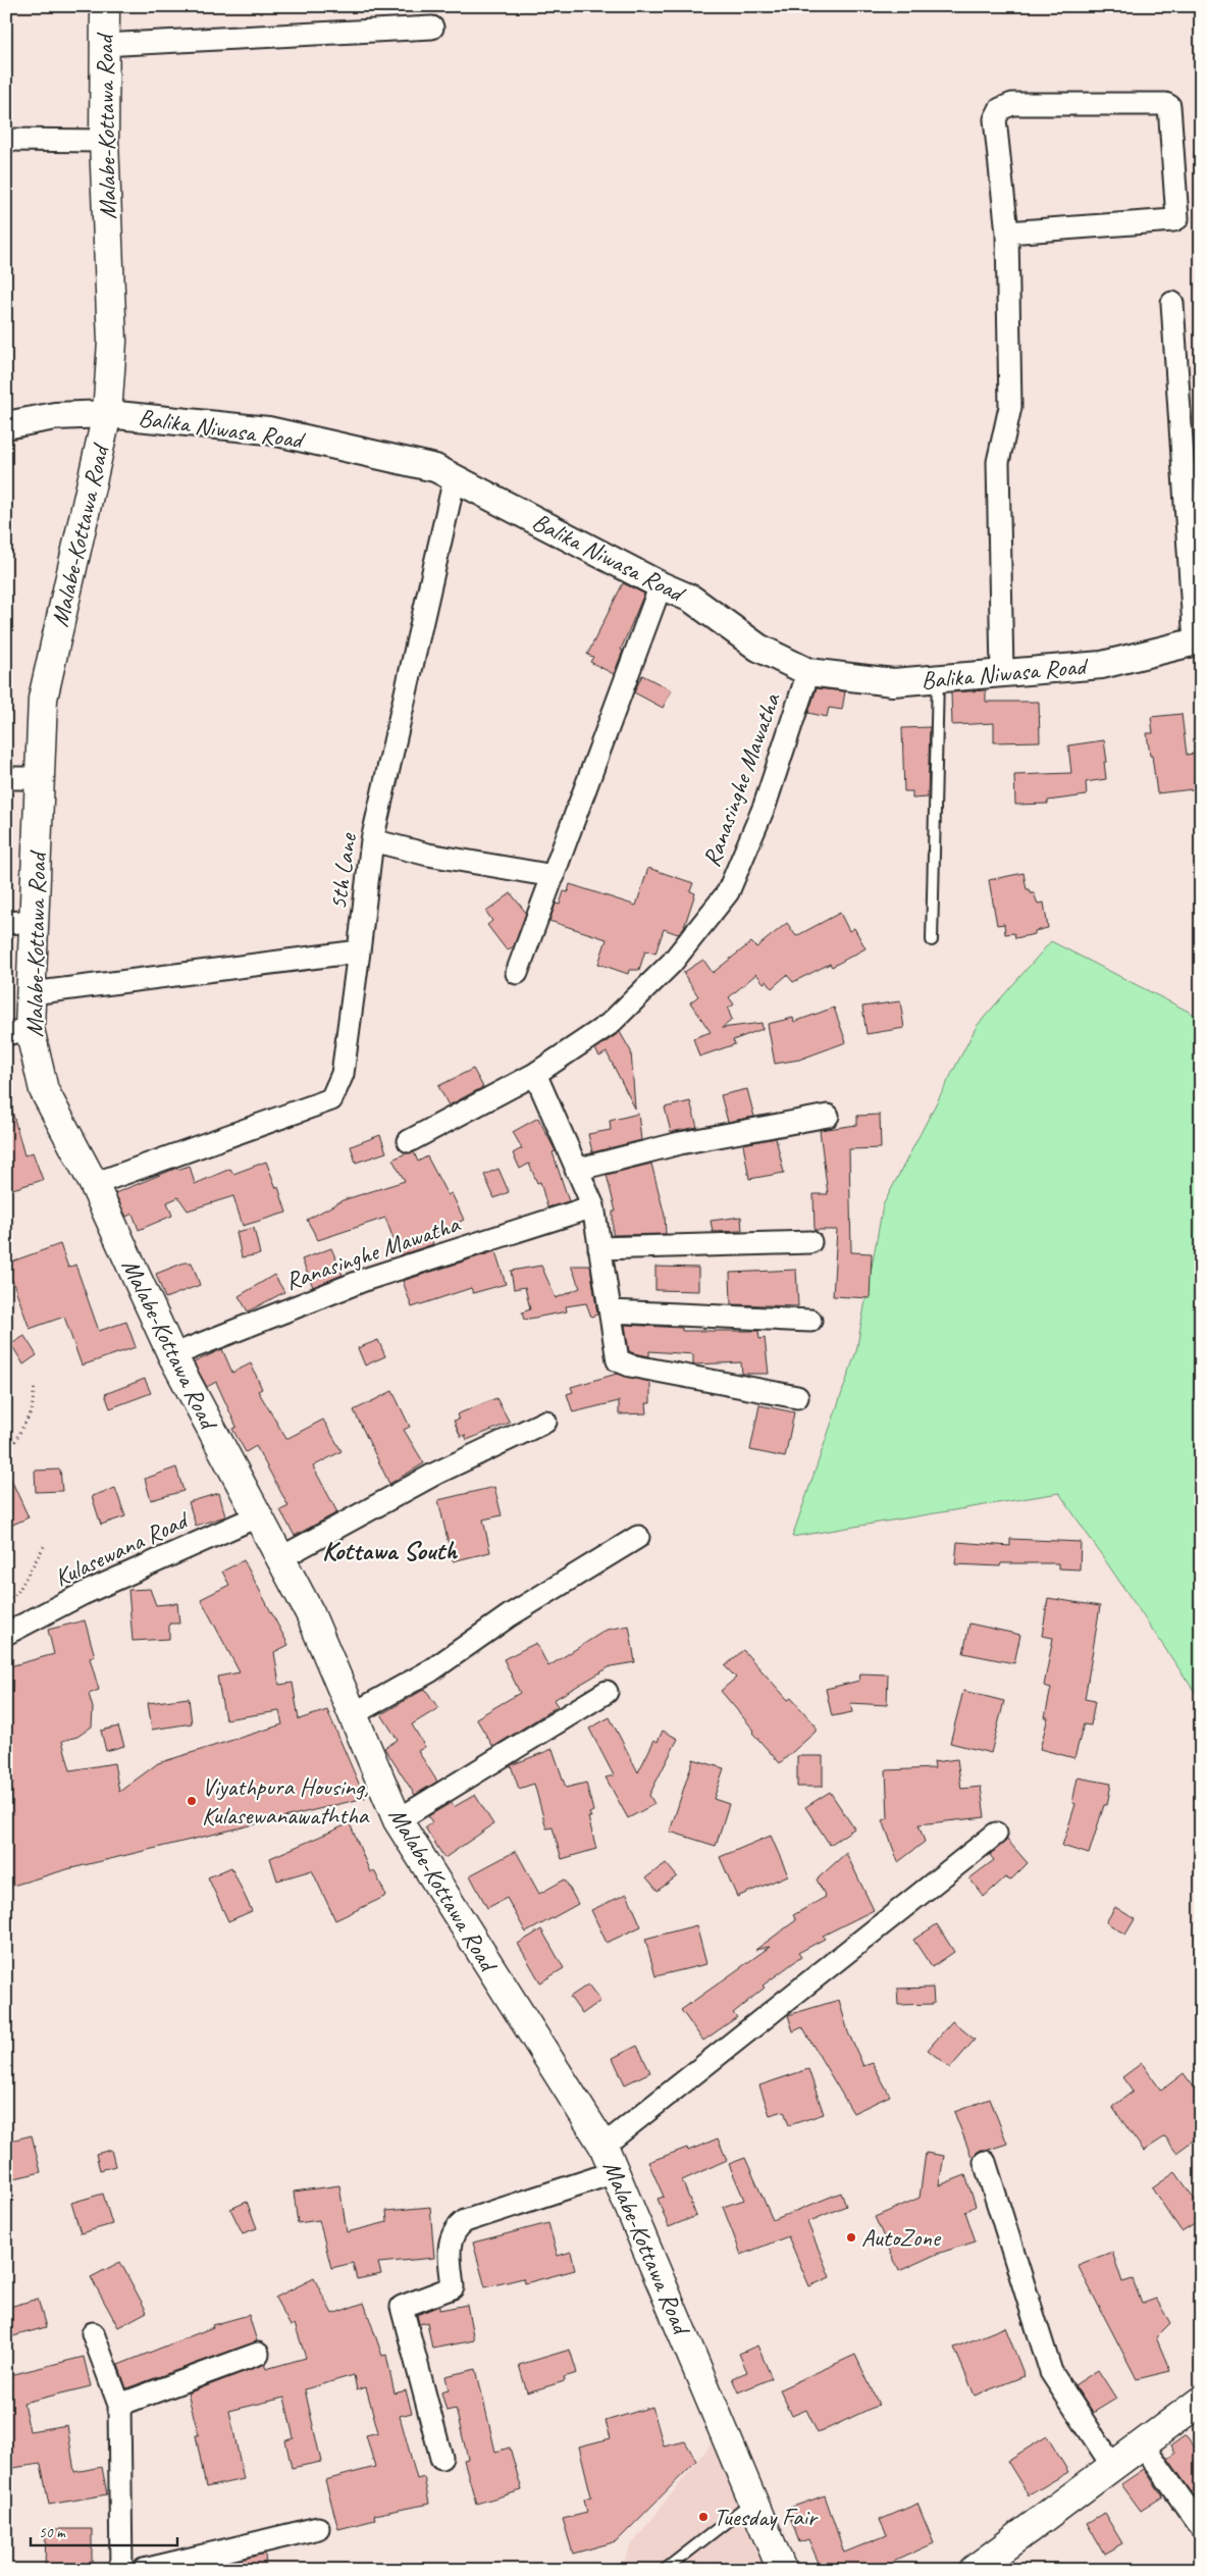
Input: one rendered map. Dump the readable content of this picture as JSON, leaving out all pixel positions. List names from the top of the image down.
{
  "streets": {
    "main road": ["Malabe-Kottawa Road"],
    "street": [
      "Balika Niwasa Road",
      "Ranasinghe Mawatha",
      "5th Lane",
      "Kulasewana Road"
    ]
  },
  "crossings": [
    ["Malabe-Kottawa Road", "Balika Niwasa Road"],
    ["Malabe-Kottawa Road", "Ranasinghe Mawatha"],
    ["Malabe-Kottawa Road", "5th Lane"],
    ["Malabe-Kottawa Road", "Kulasewana Road"],
    ["Balika Niwasa Road", "Ranasinghe Mawatha"],
    ["Balika Niwasa Road", "5th Lane"]
  ],
  "districts": ["Kottawa South"],
  "places": ["Viyathpura Housing, Kulasewanawaththa", "AutoZone", "Tuesday Fair"],
  "scale_bar": "50 m"
}
